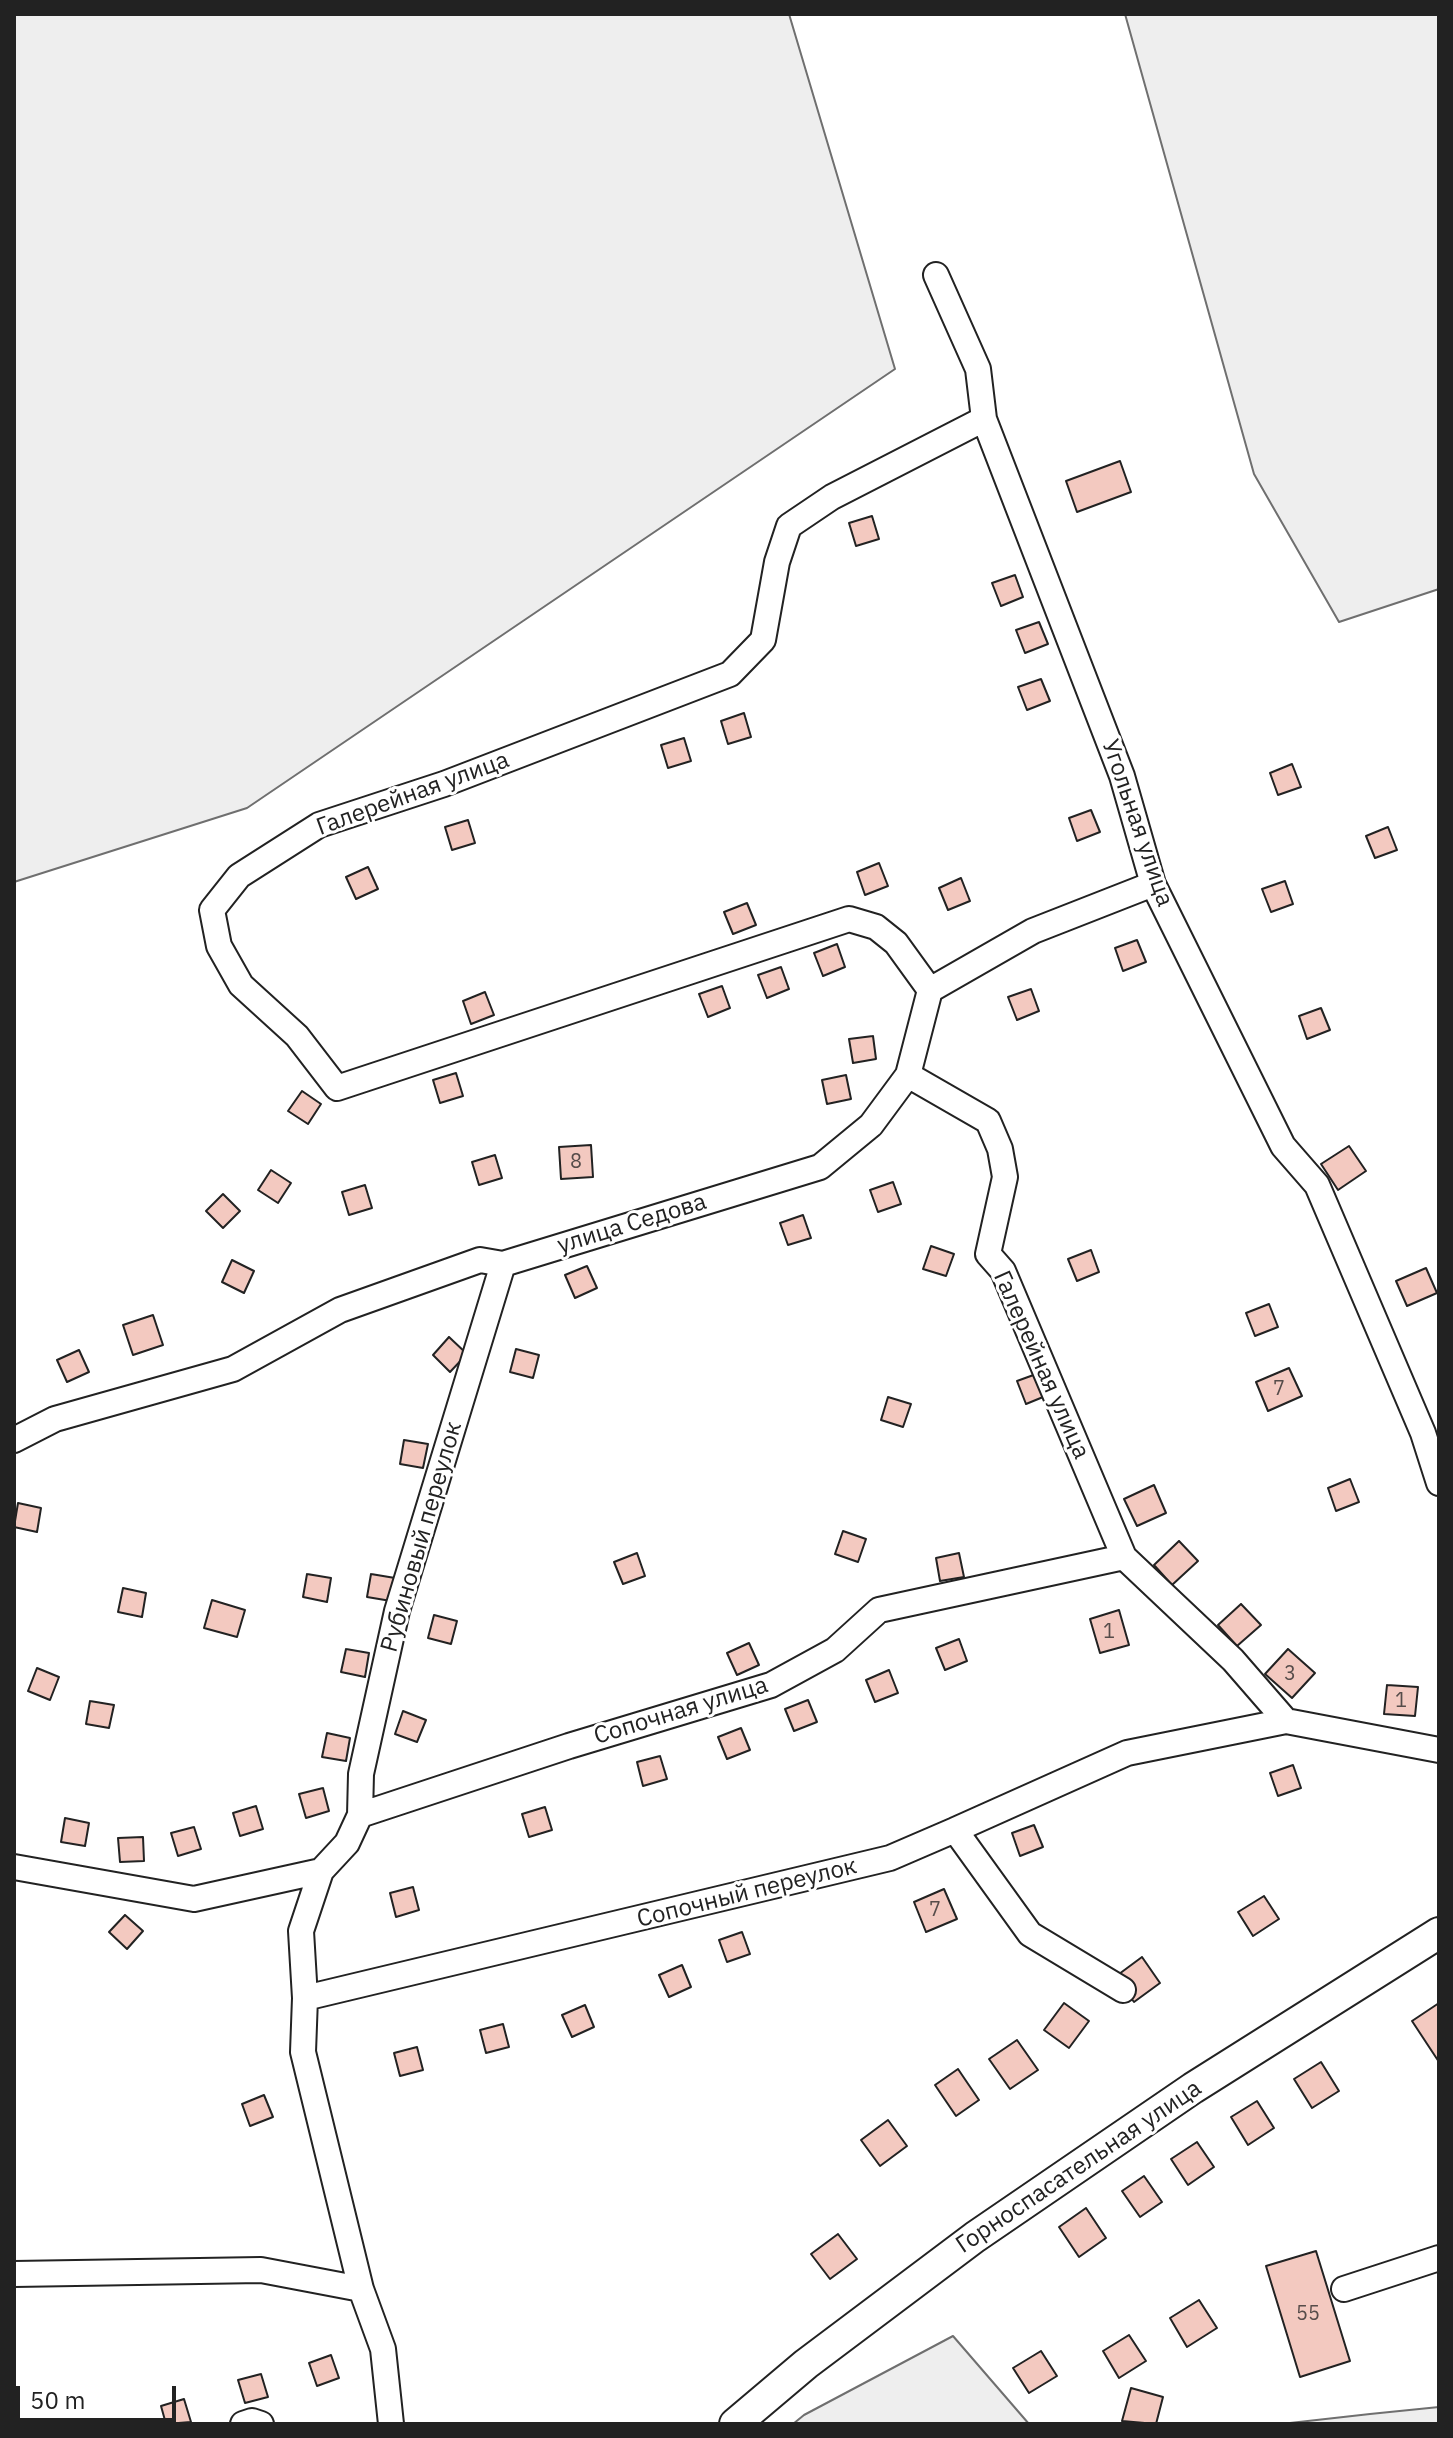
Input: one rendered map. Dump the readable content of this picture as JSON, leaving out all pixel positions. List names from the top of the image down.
{
  "streets": {
    "main road": ["Горноспасательная улица"],
    "street": [
      "Галерейная улица",
      "Угольная улица",
      "улица Седова",
      "Рубиновый переулок",
      "Сопочная улица",
      "Сопочный переулок"
    ]
  },
  "crossings": [
    ["Галерейная улица", "Угольная улица"],
    ["Галерейная улица", "улица Седова"],
    ["Галерейная улица", "Сопочная улица"],
    ["улица Седова", "Рубиновый переулок"],
    ["Рубиновый переулок", "Сопочная улица"]
  ],
  "house_numbers": [
    "8",
    "7",
    "1",
    "3",
    "1",
    "7",
    "55"
  ],
  "scale_bar": "50 m"
}
